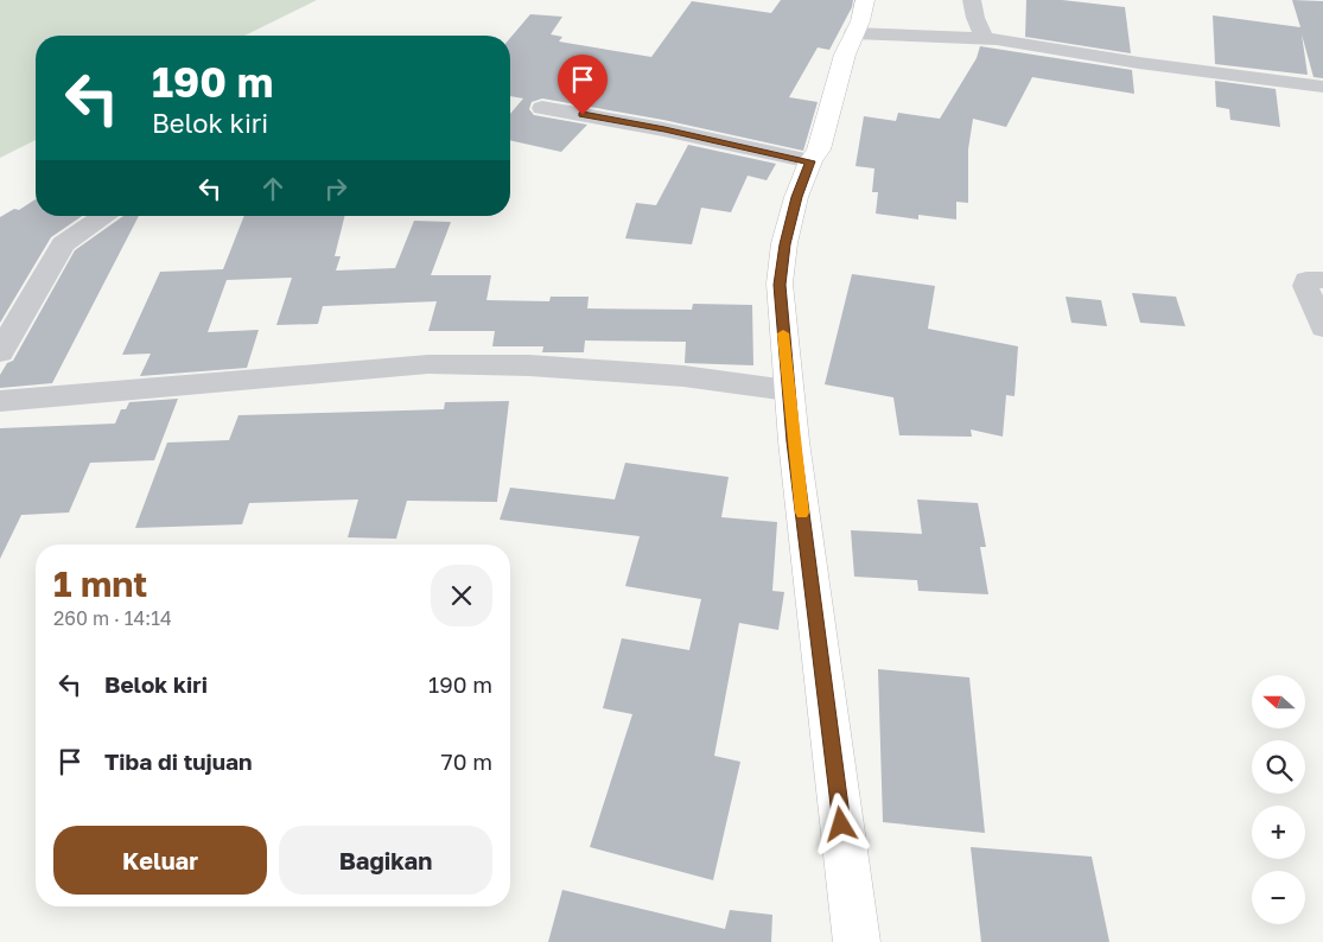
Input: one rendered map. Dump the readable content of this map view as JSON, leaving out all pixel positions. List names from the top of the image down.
{
  "north": "left",
  "page": {
    "turn": ["190 m", "Belok kiri"],
    "heading": ["1 mnt", "260 m · 14:14"],
    "list": [
      {
        "name": "Belok kiri",
        "value": "190 m"
      },
      {
        "name": "Tiba di tujuan",
        "value": "70 m"
      }
    ],
    "map_buttons": ["+", "−"],
    "buttons": ["Keluar", "Bagikan"]
  }
}
